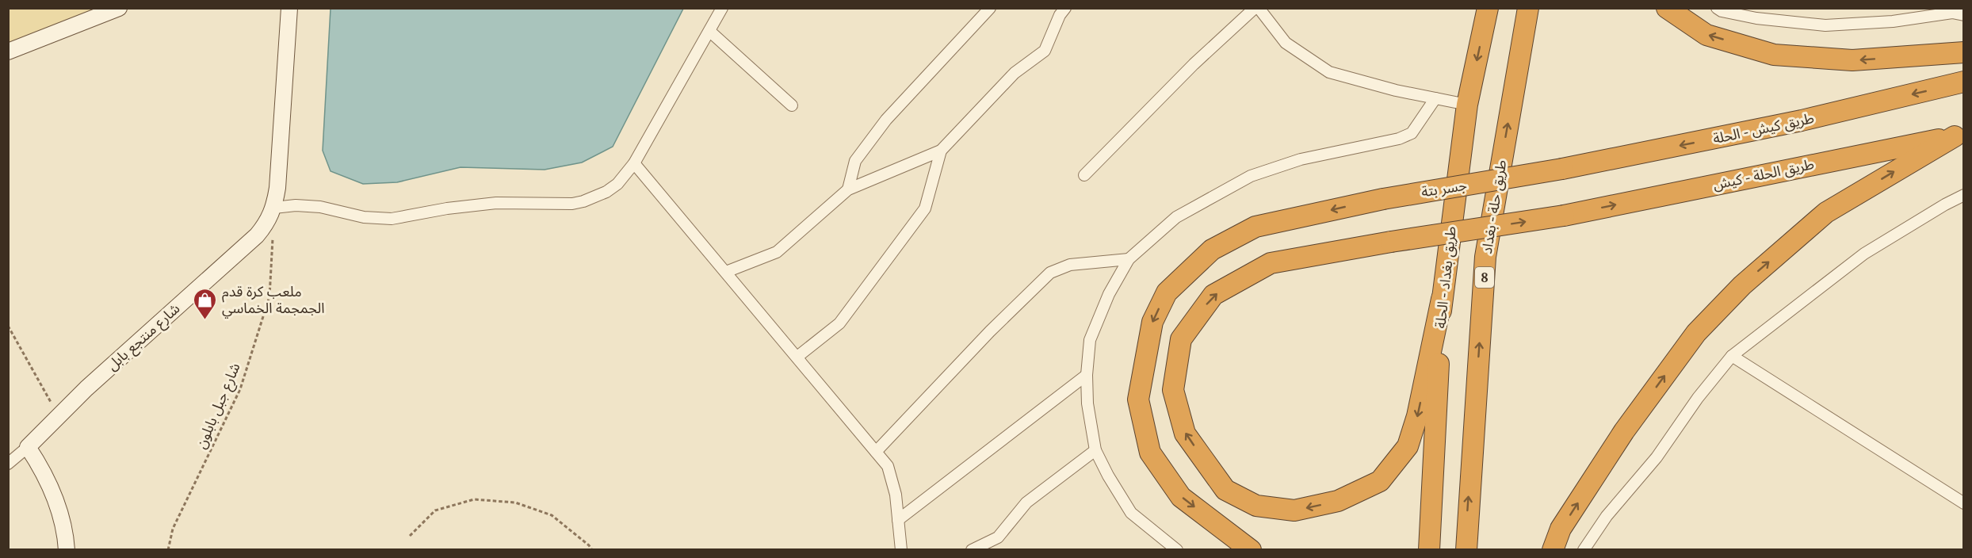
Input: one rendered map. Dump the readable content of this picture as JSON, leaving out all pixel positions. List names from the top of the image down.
{
  "streets": {
    "highway": [
      "طريق كيش - الحلة",
      "طريق الحلة - كيش",
      "جسر بتة",
      "طريق حلة - بغداد",
      "طريق بغداد - الحلة",
      "8"
    ],
    "street": ["شارع منتجع بابل"],
    "path": ["شارع جبل بابلون"]
  },
  "crossings": [
    ["طريق كيش - الحلة", "جسر بتة"],
    ["طريق الحلة - كيش", "طريق بغداد - الحلة"]
  ],
  "one_way": ["طريق حلة - بغداد"],
  "places": {
    "shop": ["ملعب كرة قدم الجمجمة الخماسي"]
  }
}
